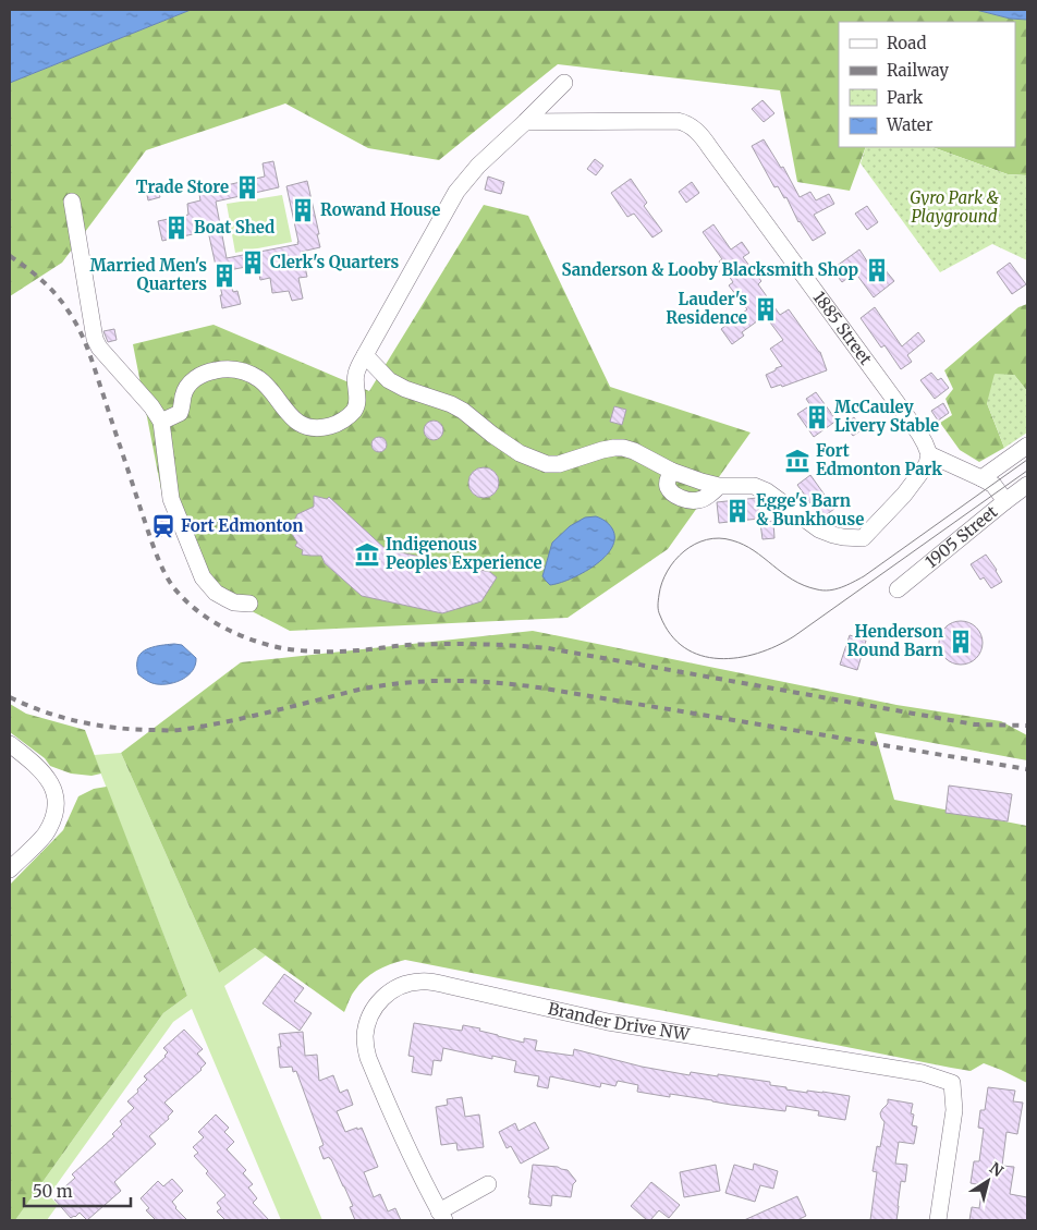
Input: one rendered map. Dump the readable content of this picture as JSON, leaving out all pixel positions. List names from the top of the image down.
{
  "streets": {
    "street": ["1885 Street", "1905 Street", "Brander Drive NW"]
  },
  "crossings": [
    ["1885 Street", "1905 Street"]
  ],
  "parks": ["Gyro Park & Playground"],
  "places": {
    "building": [
      "Trade Store",
      "Rowand House",
      "Boat Shed",
      "Clerk's Quarters",
      "Sanderson & Looby Blacksmith Shop",
      "Married Men's Quarters",
      "Lauder's Residence",
      "McCauley Livery Stable",
      "Egge's Barn & Bunkhouse",
      "Henderson Round Barn"
    ],
    "museum": ["Fort Edmonton Park", "Indigenous Peoples Experience"],
    "station": ["Fort Edmonton"]
  },
  "legend": [
    "Road",
    "Railway",
    "Park",
    "Water"
  ],
  "scale_bar": "50 m",
  "north": "top right"
}
